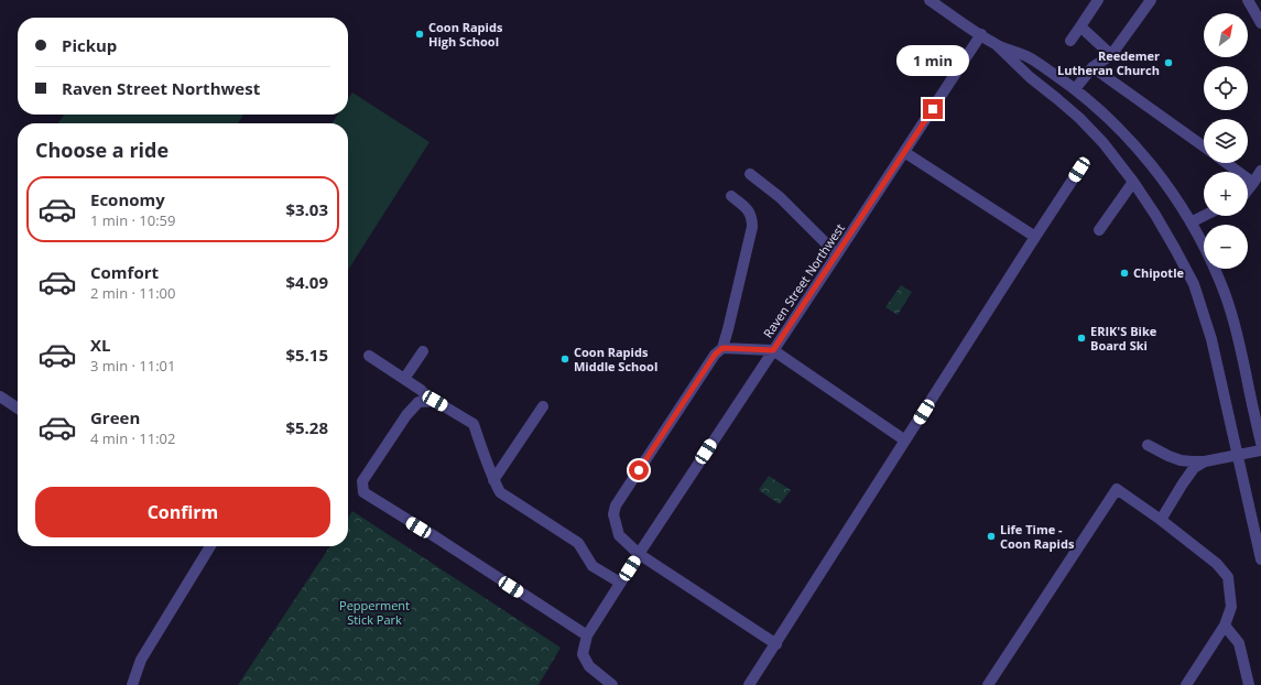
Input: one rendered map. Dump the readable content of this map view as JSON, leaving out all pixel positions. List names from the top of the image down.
{
  "streets": {
    "street": ["Raven Street Northwest"]
  },
  "parks": ["Pepperment Stick Park"],
  "places": [
    "Coon Rapids High School",
    "Reedemer Lutheran Church",
    "Chipotle",
    "ERIK'S Bike Board Ski",
    "Coon Rapids Middle School",
    "Life Time - Coon Rapids"
  ],
  "north": "top right",
  "page": {
    "map_buttons": ["+", "−"],
    "banner": ["Pickup", "Raven Street Northwest"],
    "bubble": "1 min",
    "heading": "Choose a ride",
    "list": [
      {
        "name": "Economy",
        "note": "1 min · 10:59",
        "value": "$3.03"
      },
      {
        "name": "Comfort",
        "note": "2 min · 11:00",
        "value": "$4.09"
      },
      {
        "name": "XL",
        "note": "3 min · 11:01",
        "value": "$5.15"
      },
      {
        "name": "Green",
        "note": "4 min · 11:02",
        "value": "$5.28"
      }
    ],
    "buttons": "Confirm"
  }
}
